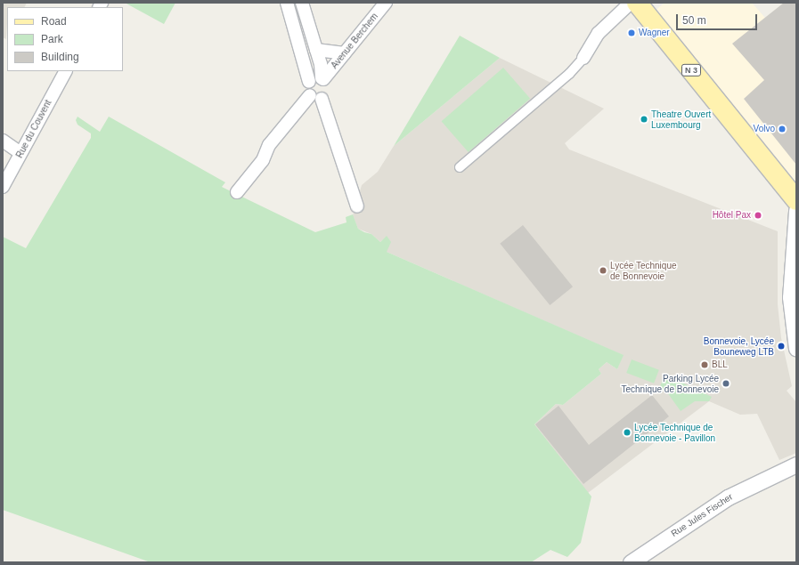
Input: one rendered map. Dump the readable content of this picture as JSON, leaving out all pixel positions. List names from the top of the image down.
{
  "streets": {
    "main road": ["N 3"],
    "street": ["Avenue Berchem", "Rue du Couvent", "Rue Jules Fischer"]
  },
  "places": [
    "Wagner",
    "Theatre Ouvert Luxembourg",
    "Volvo",
    "Hôtel Pax",
    "Lycée Technique de Bonnevoie",
    "Bonnevoie, Lycée Bouneweg LTB",
    "BLL",
    "Parking Lycée Technique de Bonnevoie",
    "Lycée Technique de Bonnevoie - Pavillon"
  ],
  "legend": ["Road", "Park", "Building"],
  "scale_bar": "50 m"
}
